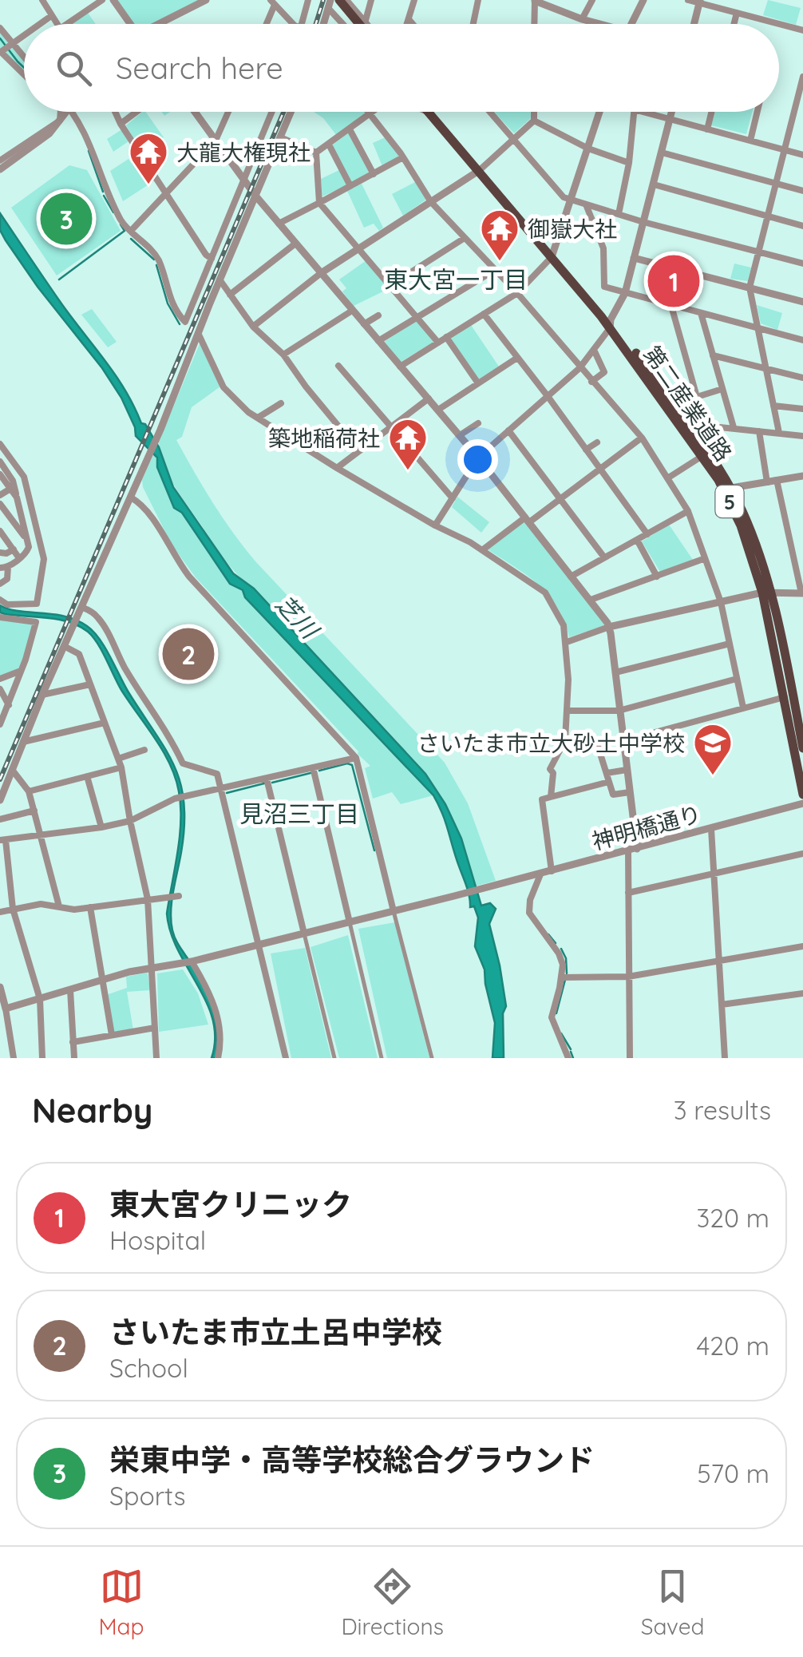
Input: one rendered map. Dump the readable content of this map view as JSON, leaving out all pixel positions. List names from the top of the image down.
{
  "streets": {
    "main road": ["第二産業道路", "5"],
    "street": ["神明橋通り"]
  },
  "districts": ["東大宮一丁目", "見沼三丁目"],
  "water": ["芝川"],
  "places": {
    "temple": ["大龍大権現社", "御嶽大社", "築地稲荷社"],
    "school or university": ["さいたま市立大砂土中学校"]
  },
  "page": {
    "search": "Search here",
    "pins": ["3", "1", "2"],
    "heading": ["Nearby", "3 results"],
    "list": [
      {
        "mark": "1",
        "name": "東大宮クリニック",
        "note": "Hospital",
        "value": "320 m"
      },
      {
        "mark": "2",
        "name": "さいたま市立土呂中学校",
        "note": "School",
        "value": "420 m"
      },
      {
        "mark": "3",
        "name": "栄東中学・高等学校総合グラウンド",
        "note": "Sports",
        "value": "570 m"
      }
    ],
    "nav": ["Map", "Directions", "Saved"]
  }
}
